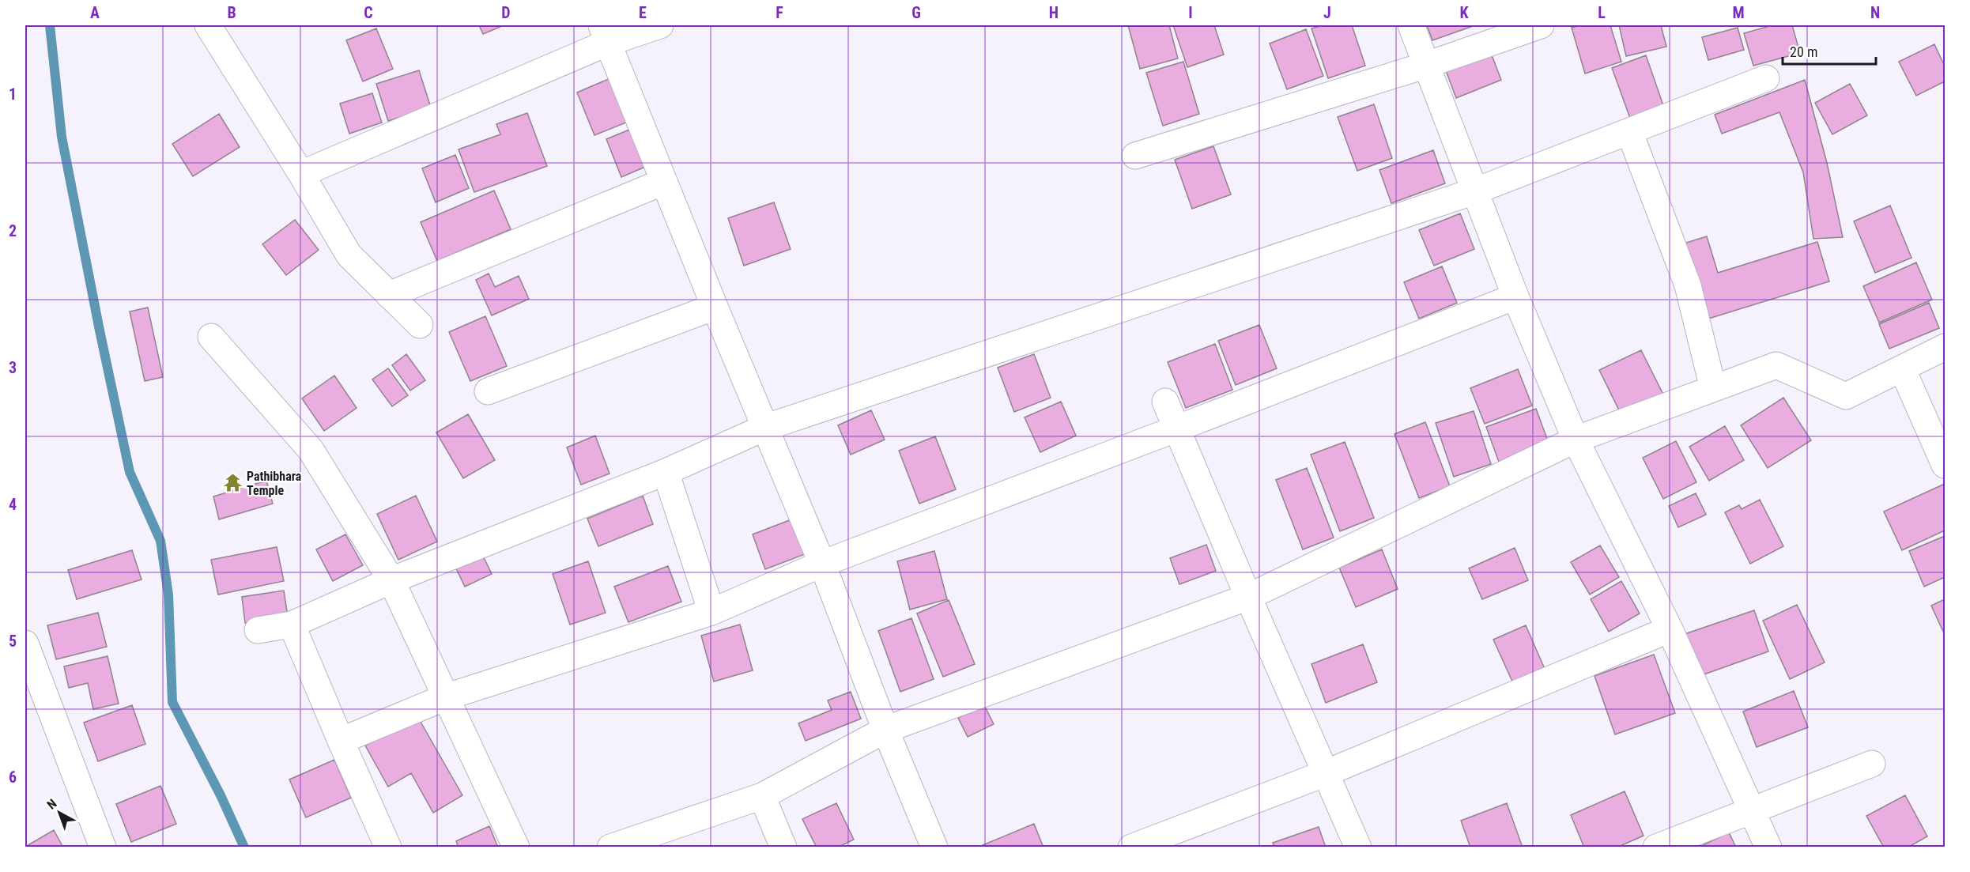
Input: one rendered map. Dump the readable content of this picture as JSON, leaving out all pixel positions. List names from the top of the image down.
{
  "places": {
    "temple": ["Pathibhara Temple"]
  },
  "scale_bar": "20 m",
  "north": "top left",
  "grid": {
    "columns": [
      "A",
      "B",
      "C",
      "D",
      "E",
      "F",
      "G",
      "H",
      "I",
      "J",
      "K",
      "L",
      "M",
      "N"
    ],
    "rows": [
      "1",
      "2",
      "3",
      "4",
      "5",
      "6"
    ]
  }
}
